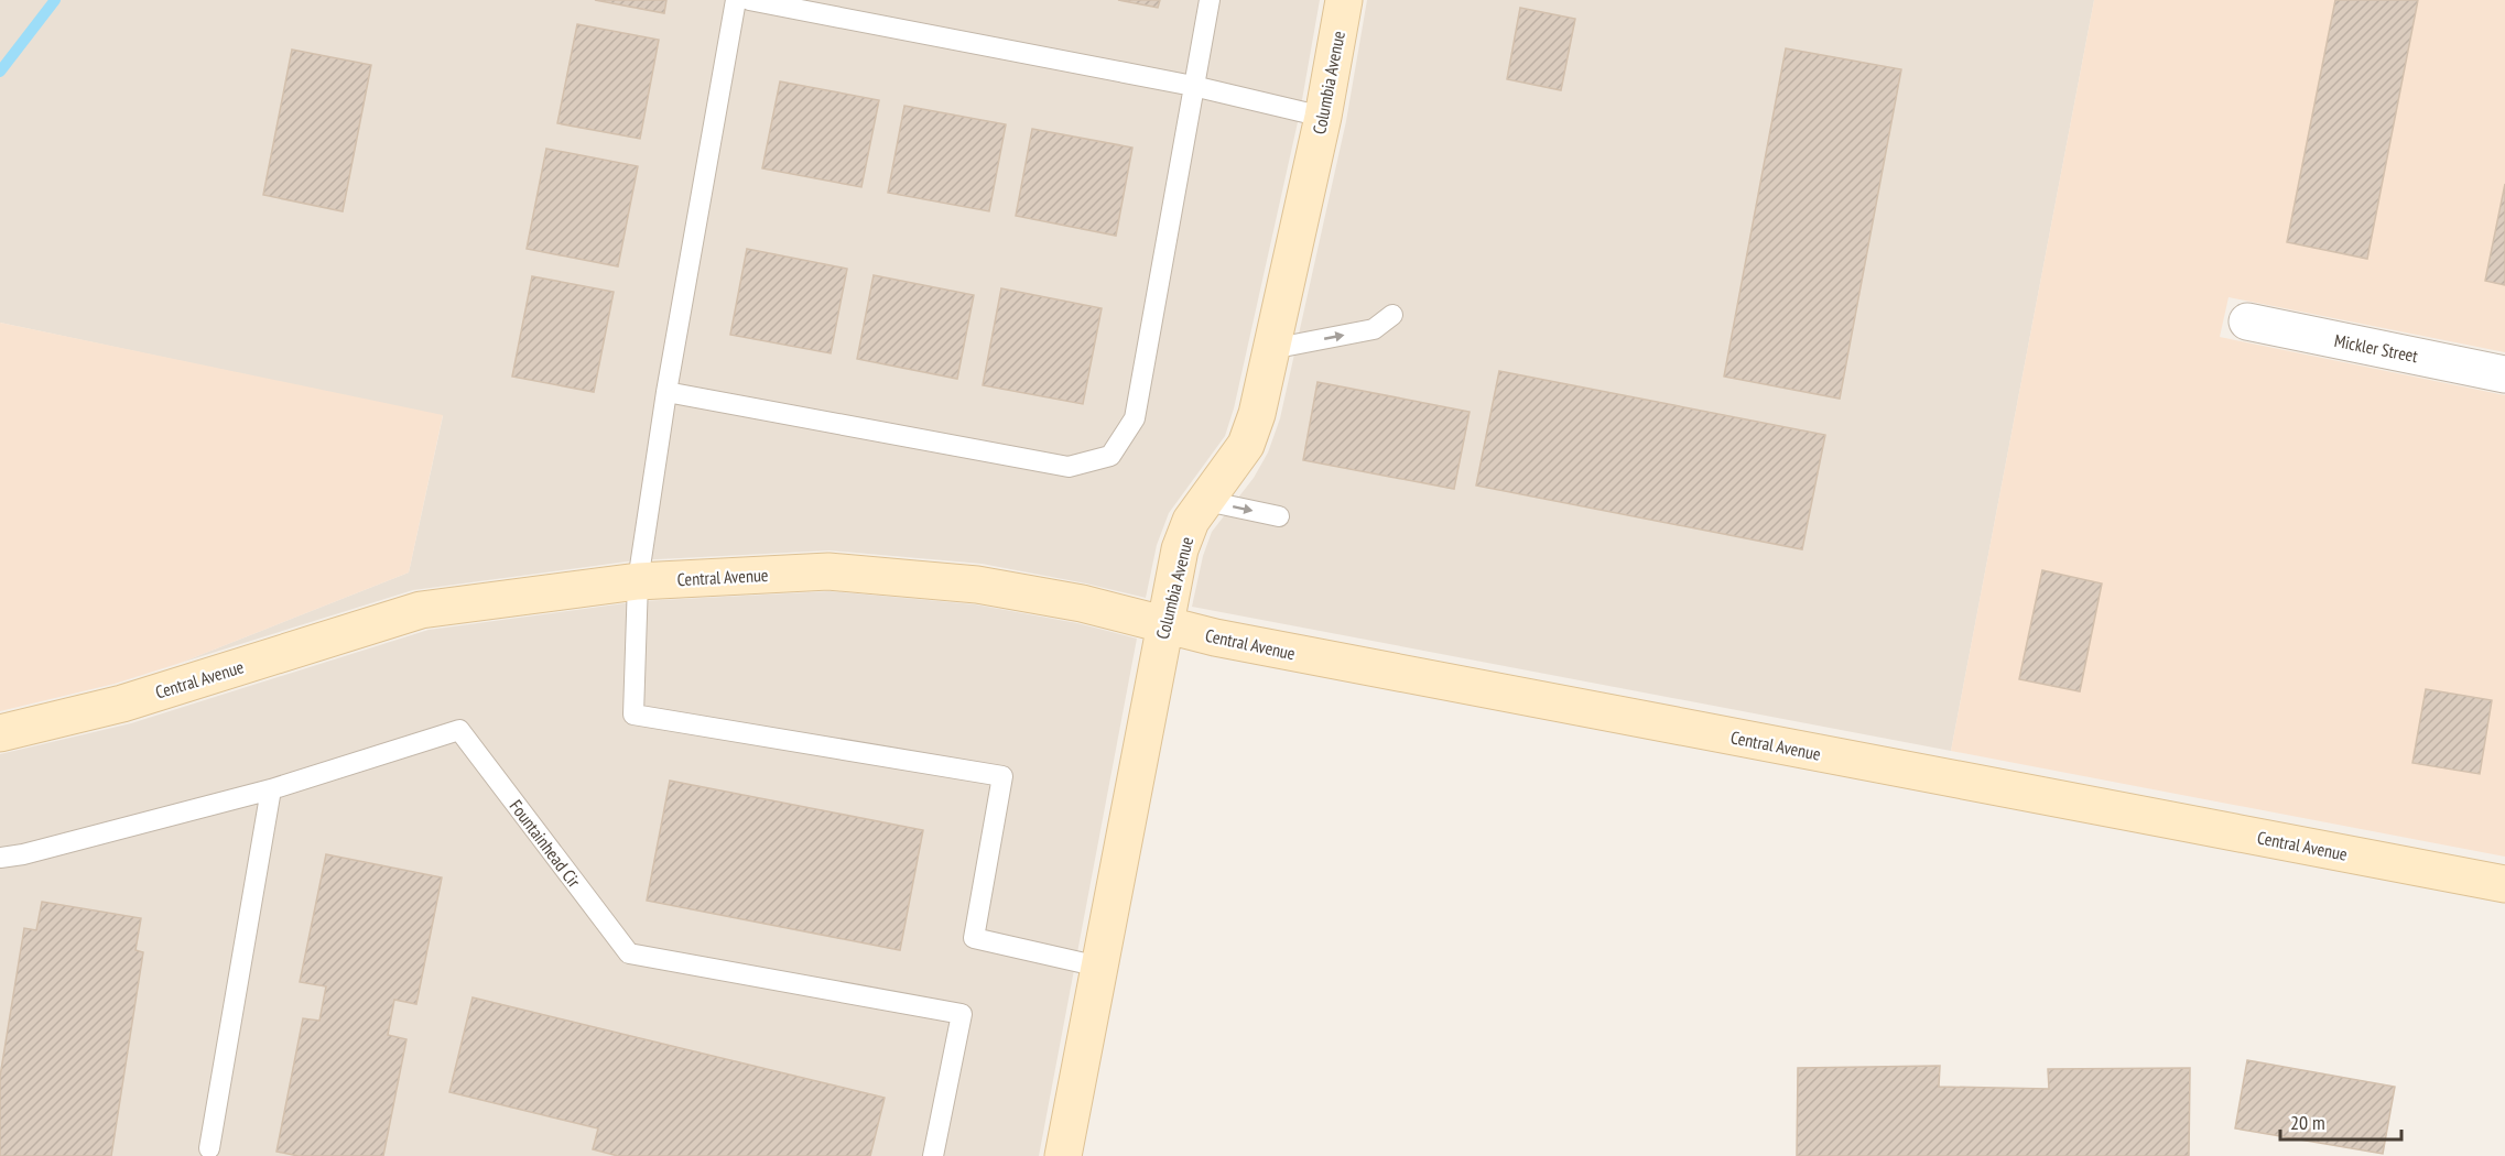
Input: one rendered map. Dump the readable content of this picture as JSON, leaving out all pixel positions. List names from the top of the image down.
{
  "streets": {
    "street": ["Columbia Avenue", "Mickler Street", "Central Avenue"],
    "lane": ["Fountainhead Cir"]
  },
  "crossings": [
    ["Columbia Avenue", "Central Avenue"]
  ],
  "scale_bar": "20 m"
}
